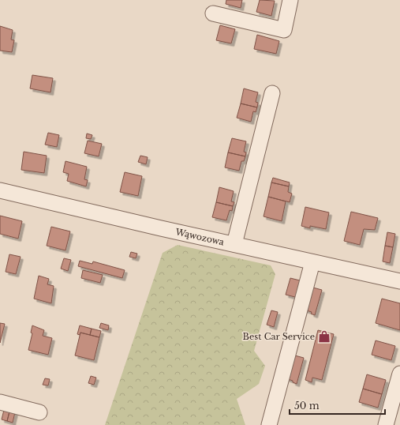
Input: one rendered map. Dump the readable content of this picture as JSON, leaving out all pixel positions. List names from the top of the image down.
{
  "streets": {
    "street": ["Wąwozowa"]
  },
  "places": {
    "shop": ["Best Car Service"]
  },
  "scale_bar": "50 m"
}
